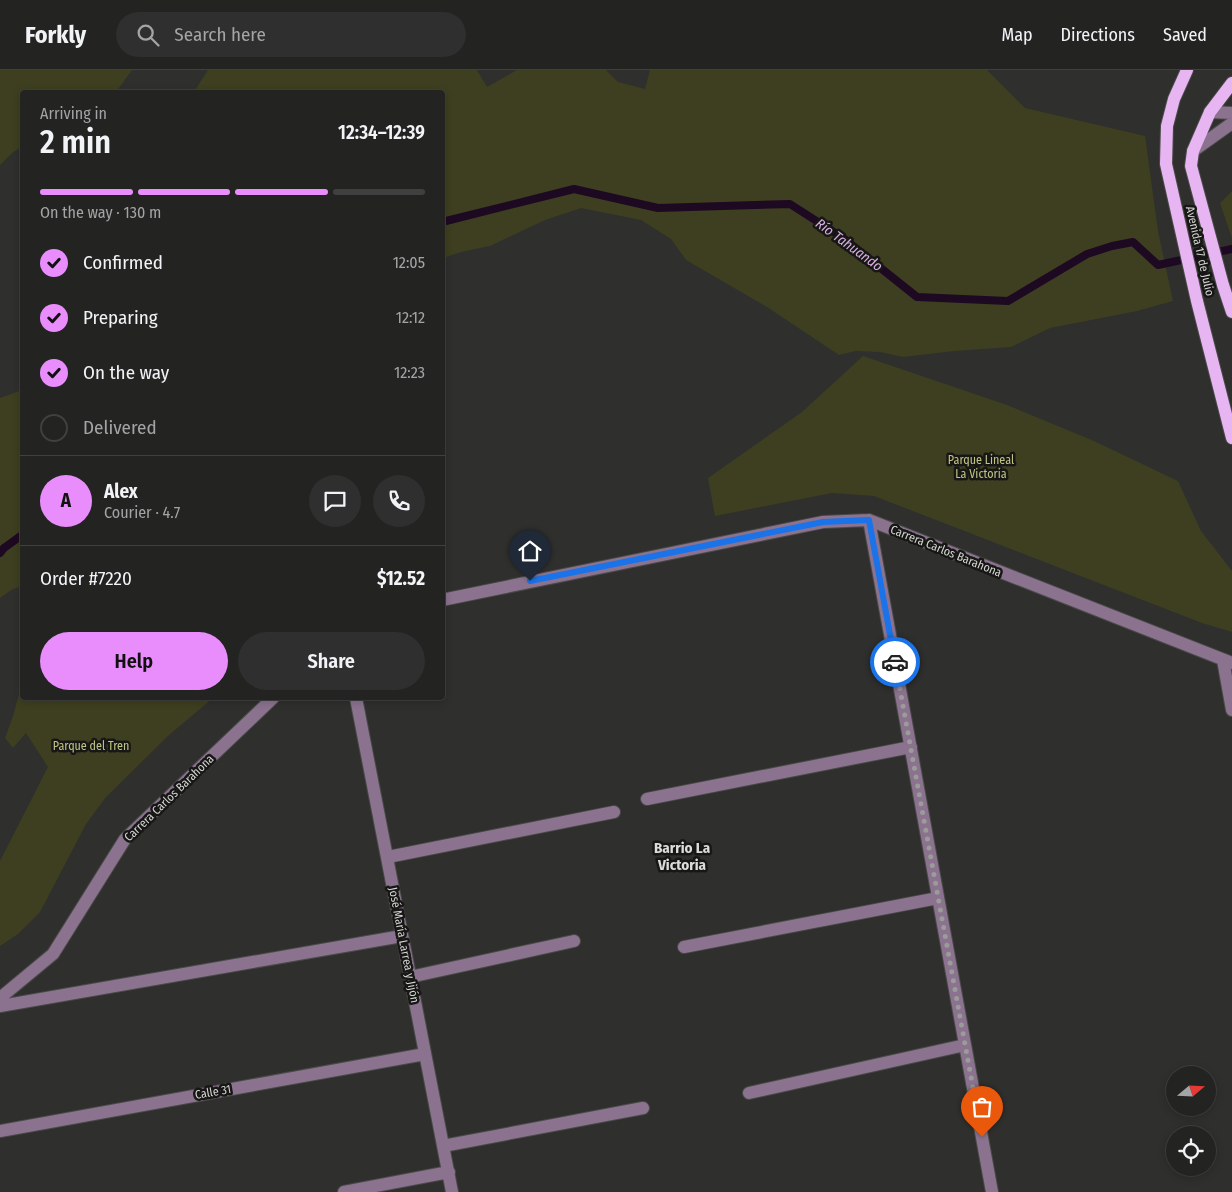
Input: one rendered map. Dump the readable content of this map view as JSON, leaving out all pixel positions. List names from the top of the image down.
{
  "streets": {
    "main road": ["Avenida 17 de Julio"],
    "street": ["Carrera Carlos Barahona", "José María Larrea y Jijón", "Calle 31"]
  },
  "crossings": [
    ["José María Larrea y Jijón", "Calle 31"]
  ],
  "districts": ["Barrio La Victoria"],
  "water": ["Río Tahuando"],
  "parks": ["Parque Lineal La Victoria", "Parque del Tren"],
  "north": "right",
  "page": {
    "header": "Forkly",
    "search": "Search here",
    "nav": ["Map", "Directions", "Saved"],
    "heading": ["2 min", "Arriving in", "12:34–12:39"],
    "panel": [
      "Alex",
      "Courier · 4.7",
      "Order #7220",
      "$12.52"
    ],
    "bar": "On the way · 130 m",
    "list": [
      ["Confirmed", "12:05"],
      ["Preparing", "12:12"],
      ["On the way", "12:23"],
      "Delivered"
    ],
    "round": "A",
    "buttons": ["Help", "Share"]
  }
}
